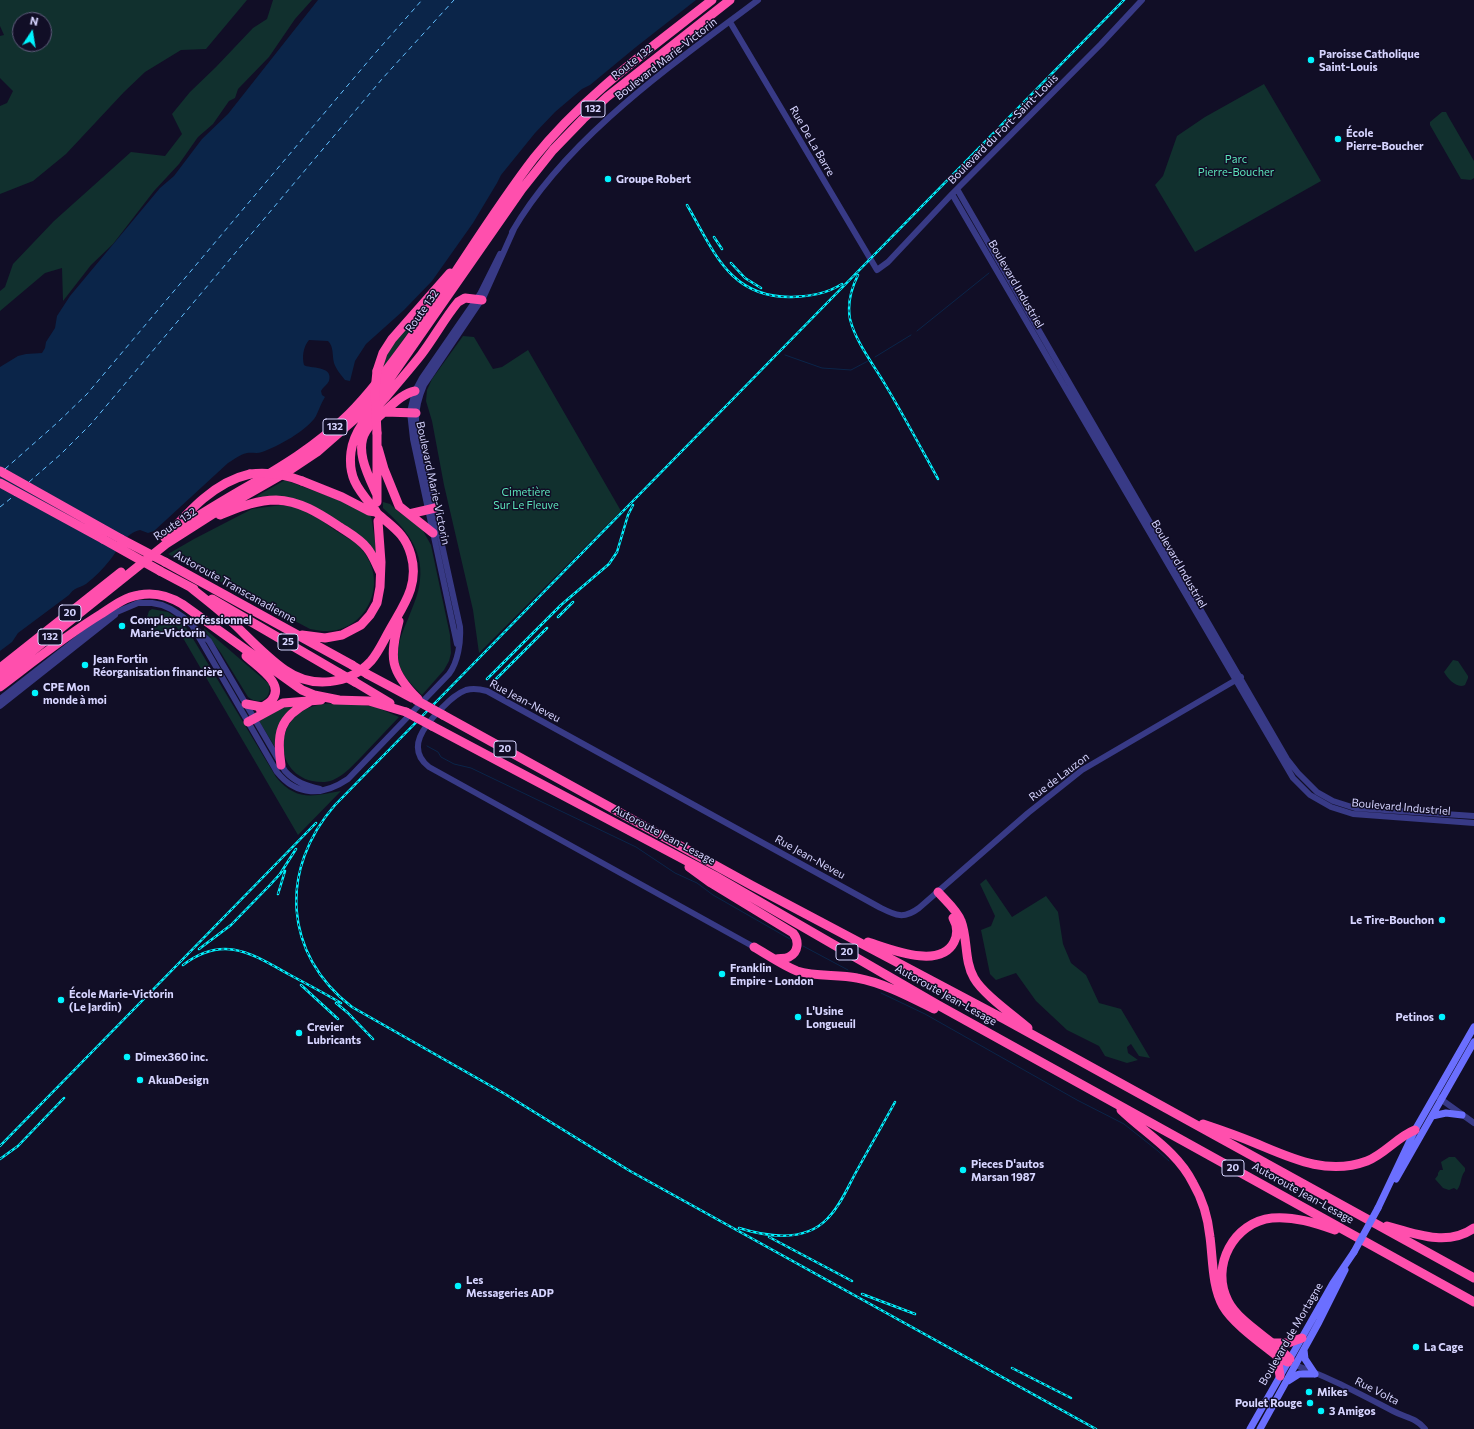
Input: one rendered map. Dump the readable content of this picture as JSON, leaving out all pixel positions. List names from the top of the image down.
{
  "streets": {
    "highway": [
      "Route 132",
      "132",
      "Autoroute Transcanadienne",
      "20",
      "25",
      "Autoroute Jean-Lesage"
    ],
    "main road": ["Boulevard de Mortagne"],
    "street": [
      "Boulevard Marie-Victorin",
      "Boulevard du Fort-Saint-Louis",
      "Rue De La Barre",
      "Boulevard Industriel",
      "Rue Jean-Neveu",
      "Rue de Lauzon",
      "Rue Volta"
    ]
  },
  "crossings": [
    ["Boulevard Marie-Victorin", "Rue De La Barre"],
    ["Route 132", "20"],
    ["Boulevard du Fort-Saint-Louis", "Rue De La Barre"],
    ["Boulevard du Fort-Saint-Louis", "Boulevard Industriel"],
    ["Boulevard Industriel", "Rue de Lauzon"],
    ["Autoroute Transcanadienne", "Autoroute Jean-Lesage"],
    ["Rue Jean-Neveu", "Rue de Lauzon"],
    ["Boulevard de Mortagne", "Rue Volta"]
  ],
  "parks": ["Parc Pierre-Boucher", "Cimetière Sur Le Fleuve"],
  "places": [
    "Paroisse Catholique Saint-Louis",
    "École Pierre-Boucher",
    "Groupe Robert",
    "Complexe professionnel Marie-Victorin",
    "Jean Fortin Réorganisation financière",
    "CPE Mon monde à moi",
    "Le Tire-Bouchon",
    "Franklin Empire - London",
    "École Marie-Victorin (Le Jardin)",
    "L'Usine Longueuil",
    "Petinos",
    "Crevier Lubricants",
    "Dimex360 inc.",
    "AkuaDesign",
    "Pieces D'autos Marsan 1987",
    "Les Messageries ADP",
    "La Cage",
    "Mikes",
    "Poulet Rouge",
    "3 Amigos"
  ],
  "north": "top"
}
